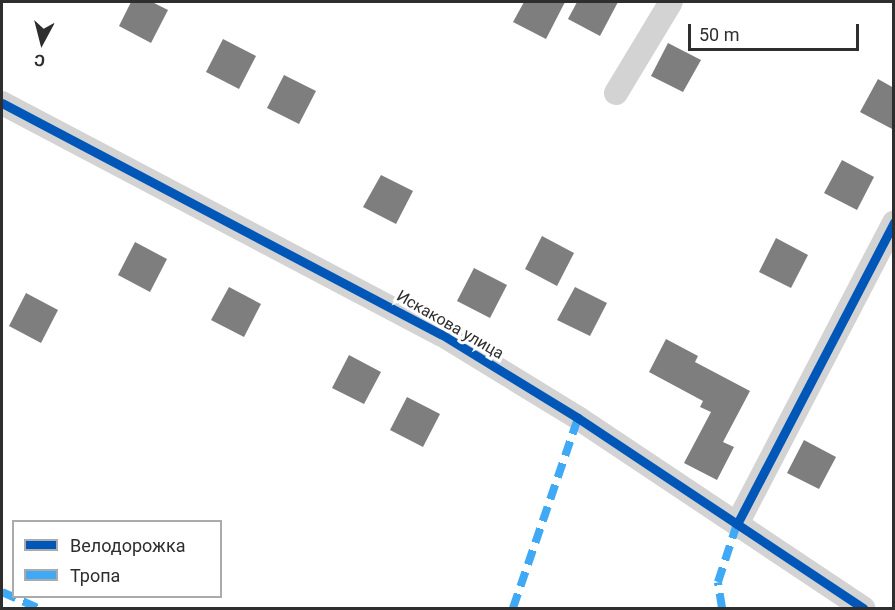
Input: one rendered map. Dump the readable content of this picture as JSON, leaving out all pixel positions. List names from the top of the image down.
{
  "streets": {
    "street": ["Искакова улица"]
  },
  "legend": ["Велодорожка", "Тропа"],
  "scale_bar": "50 m",
  "north": "bottom"
}
